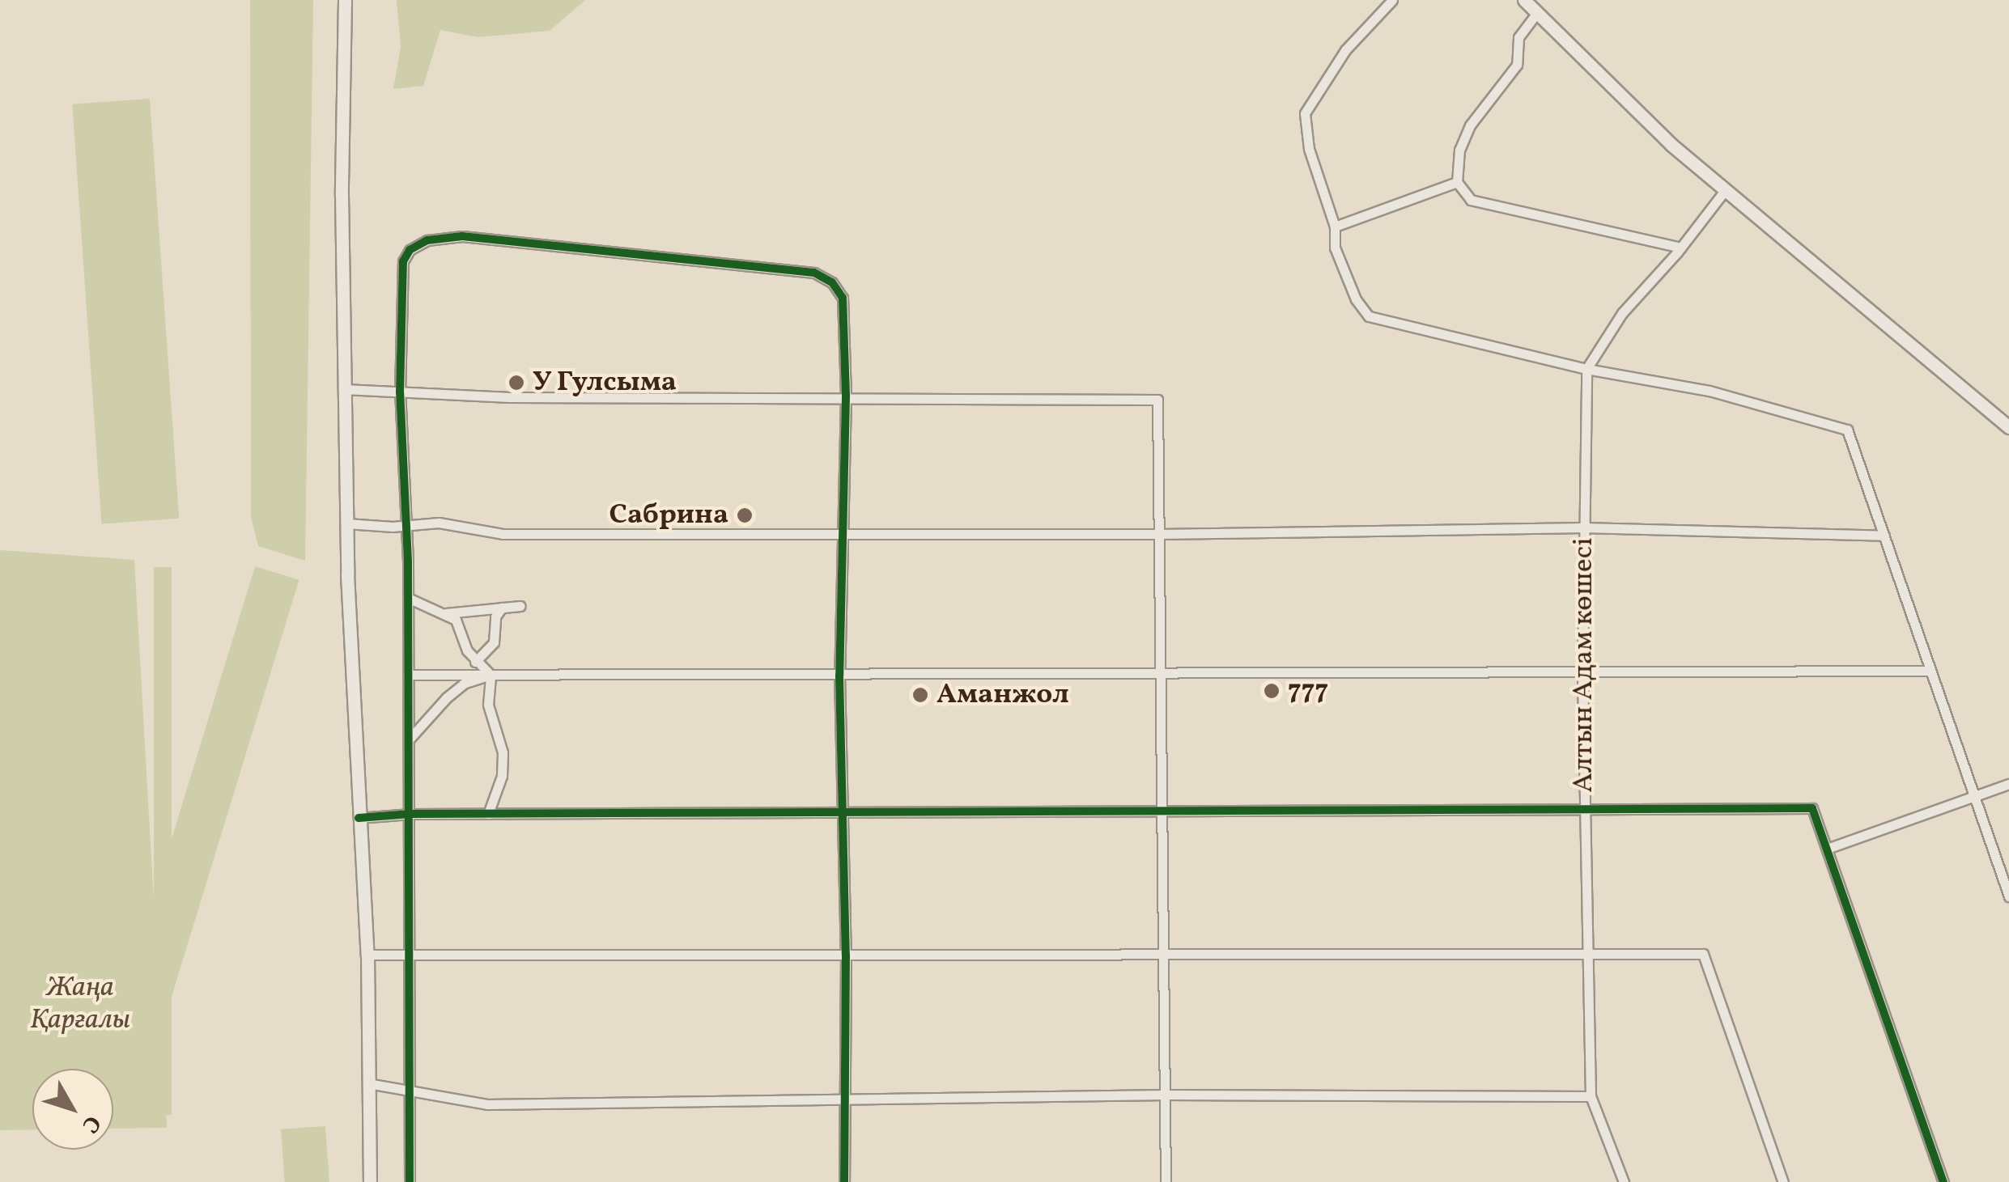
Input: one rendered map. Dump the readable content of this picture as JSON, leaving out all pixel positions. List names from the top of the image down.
{
  "streets": {
    "street": ["Алтын Адам көшесі"]
  },
  "parks": ["Жаңа Қарғалы"],
  "places": [
    "У Гулсыма",
    "Сабрина",
    "777",
    "Аманжол"
  ],
  "north": "bottom right"
}
